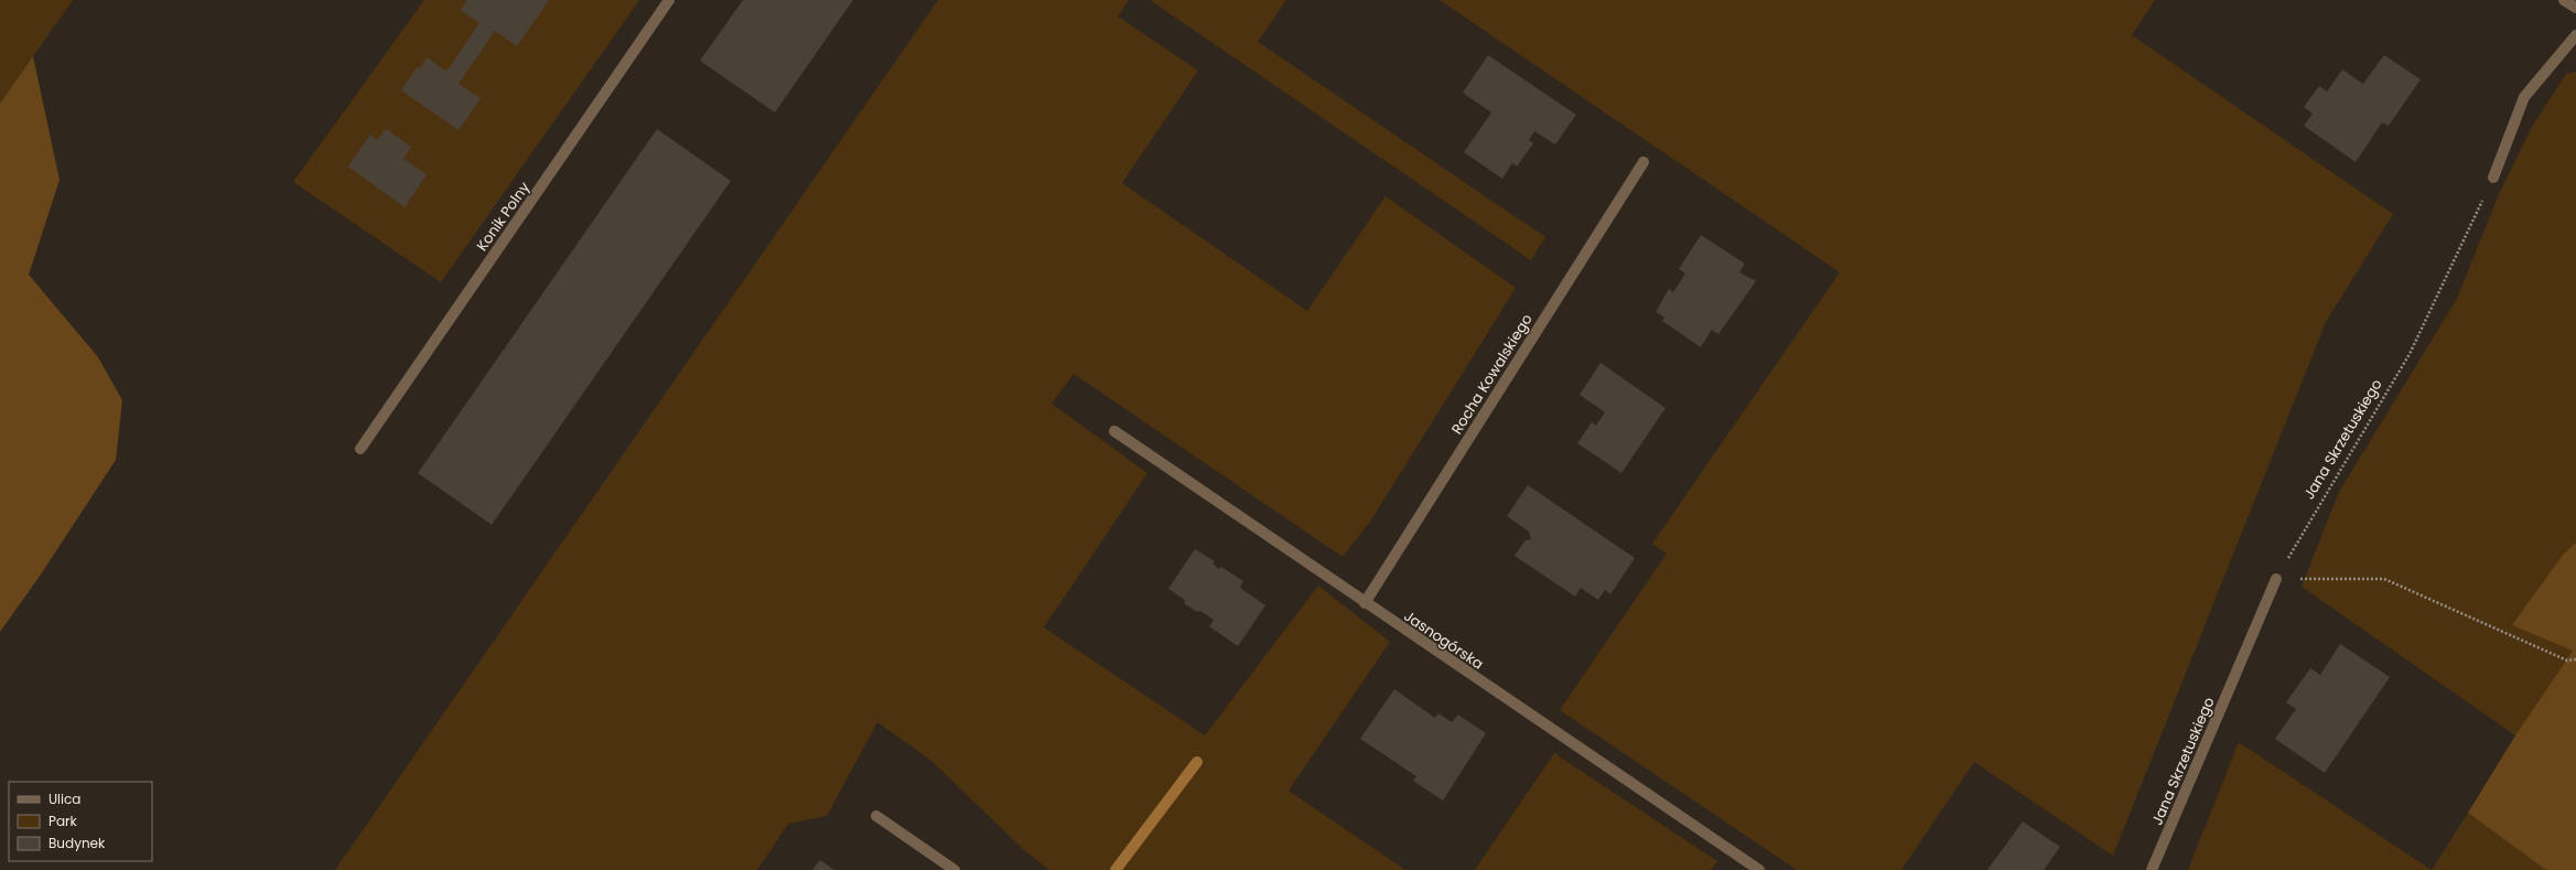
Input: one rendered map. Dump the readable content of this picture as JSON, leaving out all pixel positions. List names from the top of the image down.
{
  "streets": {
    "street": [
      "Konik Polny",
      "Rocha Kowalskiego",
      "Jana Skrzetuskiego",
      "Jasnogórska"
    ]
  },
  "crossings": [
    ["Rocha Kowalskiego", "Jasnogórska"]
  ],
  "legend": ["Ulica", "Park", "Budynek"]
}
